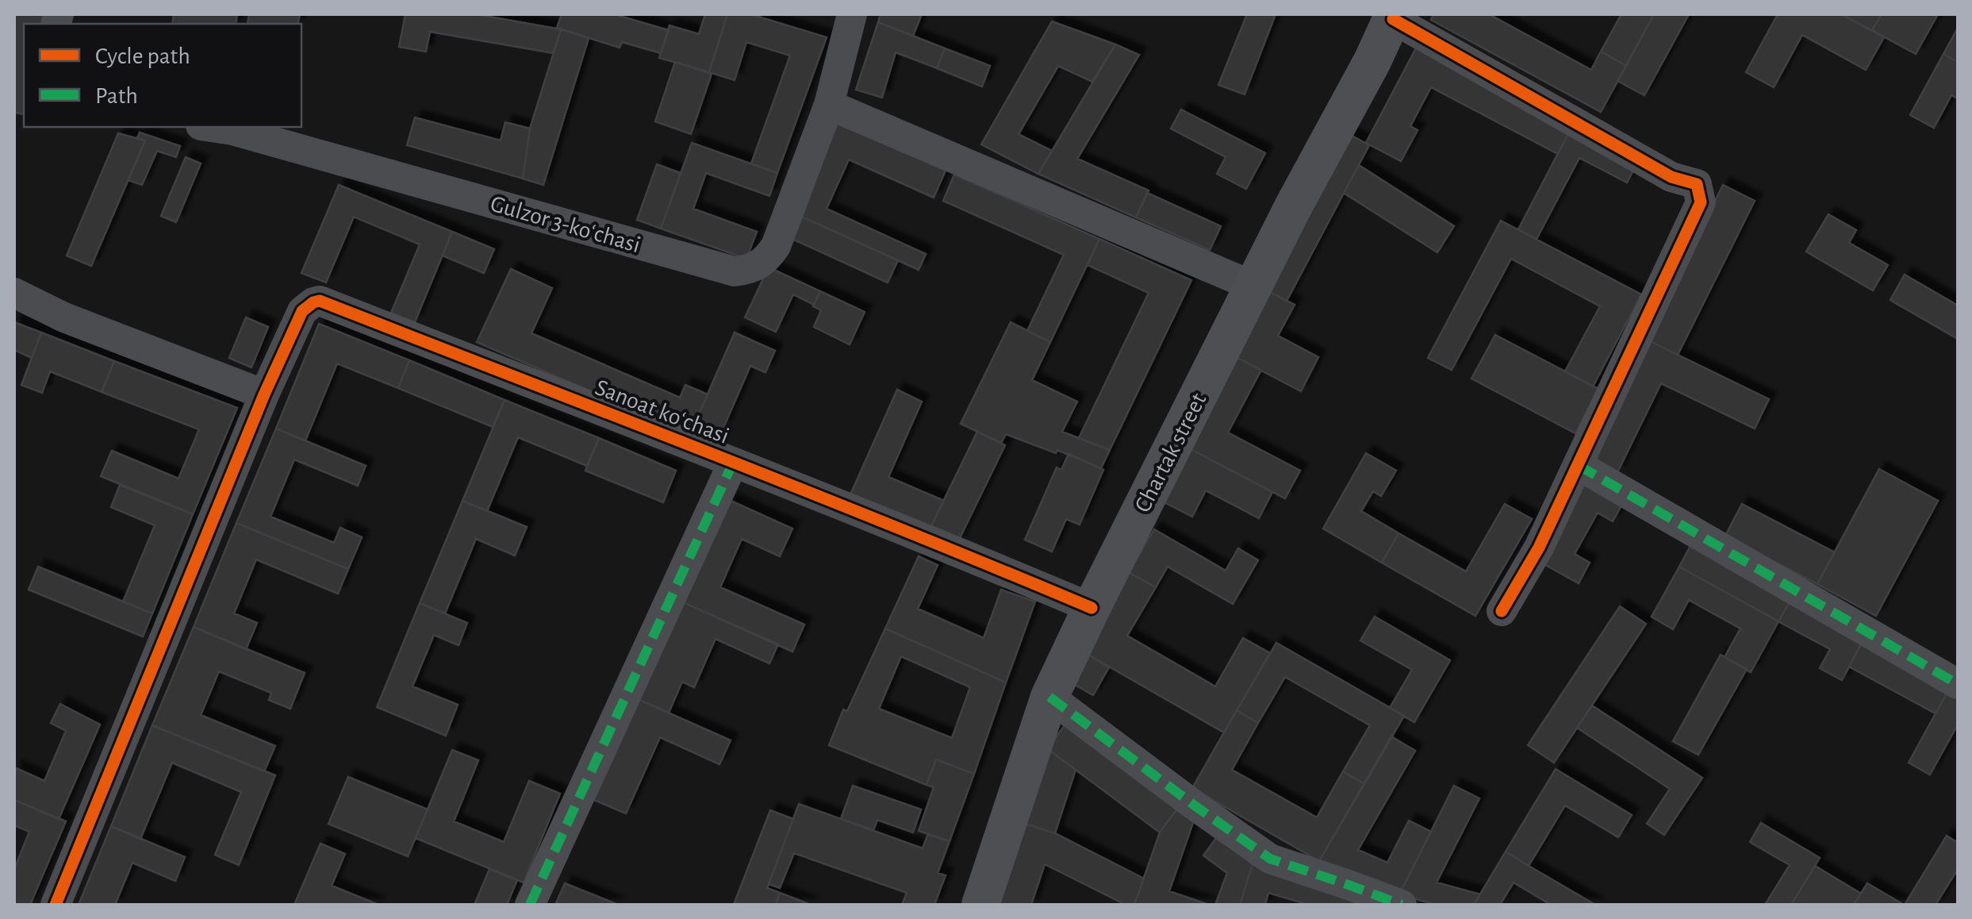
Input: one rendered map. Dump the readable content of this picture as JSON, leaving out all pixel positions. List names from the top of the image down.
{
  "streets": {
    "main road": ["Chartak street"],
    "street": ["Gulzor 3-koʻchasi", "Sanoat koʻchasi"]
  },
  "crossings": [
    ["Sanoat koʻchasi", "Chartak street"]
  ],
  "legend": ["Cycle path", "Path"]
}
